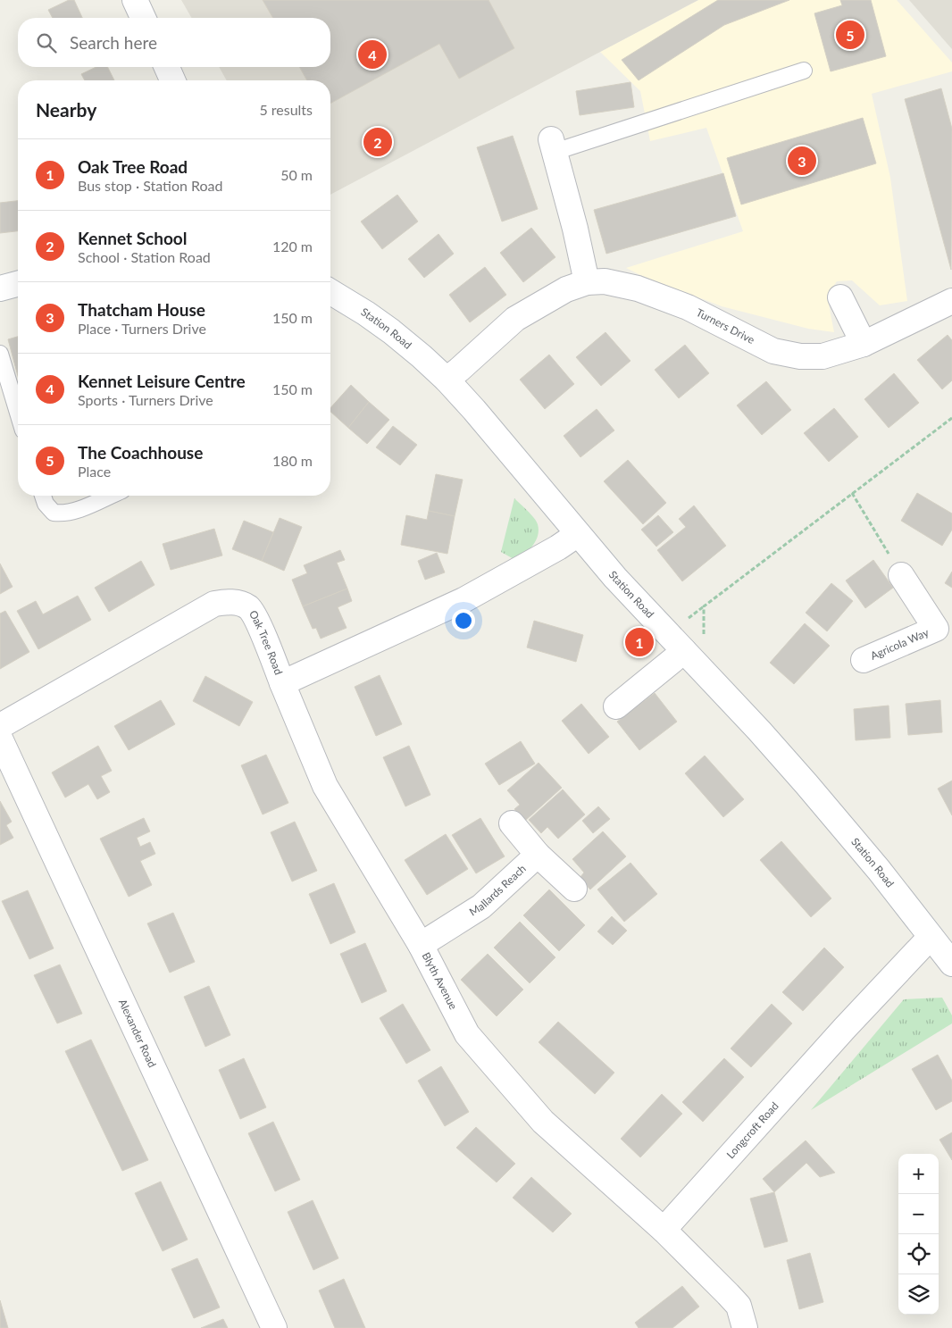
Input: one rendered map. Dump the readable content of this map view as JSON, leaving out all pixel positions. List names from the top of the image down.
{
  "streets": {
    "street": [
      "Turners Drive",
      "Station Road",
      "Oak Tree Road",
      "Agricola Way",
      "Mallards Reach",
      "Blyth Avenue",
      "Alexander Road",
      "Longcroft Road"
    ]
  },
  "crossings": [
    ["Turners Drive", "Station Road"],
    ["Station Road", "Oak Tree Road"],
    ["Station Road", "Longcroft Road"],
    ["Oak Tree Road", "Blyth Avenue"],
    ["Mallards Reach", "Blyth Avenue"],
    ["Blyth Avenue", "Longcroft Road"]
  ],
  "page": {
    "search": "Search here",
    "pins": [
      "5",
      "4",
      "2",
      "3",
      "1"
    ],
    "heading": ["Nearby", "5 results"],
    "list": [
      {
        "mark": "1",
        "name": "Oak Tree Road",
        "note": "Bus stop · Station Road",
        "value": "50 m"
      },
      {
        "mark": "2",
        "name": "Kennet School",
        "note": "School · Station Road",
        "value": "120 m"
      },
      {
        "mark": "3",
        "name": "Thatcham House",
        "note": "Place · Turners Drive",
        "value": "150 m"
      },
      {
        "mark": "4",
        "name": "Kennet Leisure Centre",
        "note": "Sports · Turners Drive",
        "value": "150 m"
      },
      {
        "mark": "5",
        "name": "The Coachhouse",
        "note": "Place",
        "value": "180 m"
      }
    ],
    "map_buttons": ["+", "−"]
  }
}
